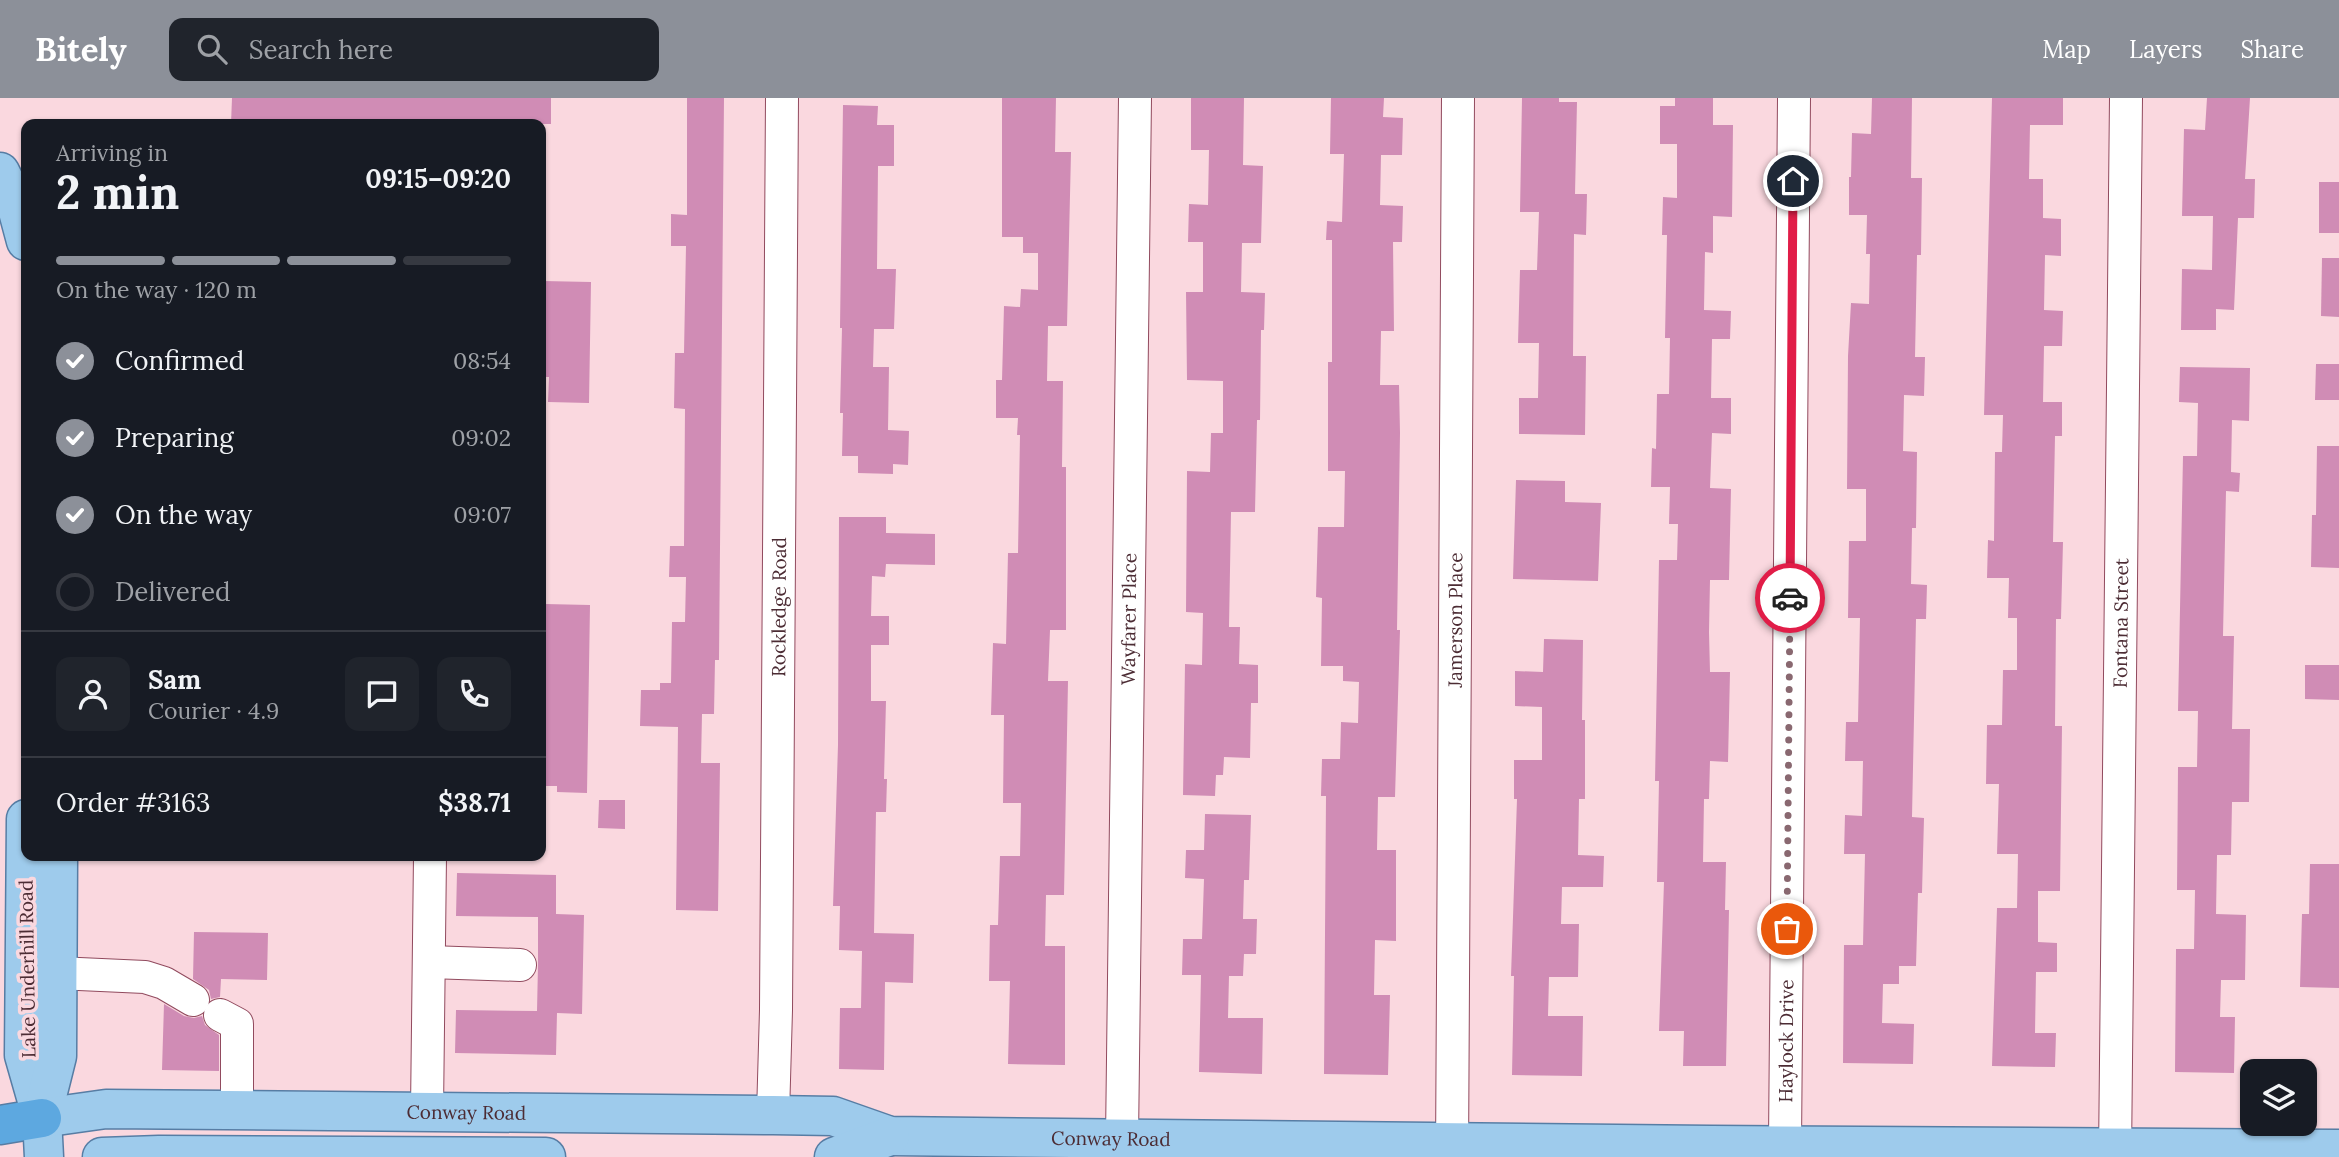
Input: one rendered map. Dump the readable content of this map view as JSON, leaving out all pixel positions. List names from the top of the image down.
{
  "streets": {
    "main road": ["Lake Underhill Road", "Conway Road"],
    "street": [
      "Rockledge Road",
      "Wayfarer Place",
      "Jamerson Place",
      "Fontana Street",
      "Haylock Drive"
    ]
  },
  "crossings": [
    ["Rockledge Road", "Conway Road"],
    ["Wayfarer Place", "Conway Road"],
    ["Jamerson Place", "Conway Road"],
    ["Fontana Street", "Conway Road"],
    ["Lake Underhill Road", "Conway Road"],
    ["Haylock Drive", "Conway Road"]
  ],
  "page": {
    "header": "Bitely",
    "search": "Search here",
    "nav": ["Map", "Layers", "Share"],
    "heading": ["2 min", "Arriving in", "09:15–09:20"],
    "panel": [
      "Sam",
      "Courier · 4.9",
      "Order #3163",
      "$38.71"
    ],
    "bar": "On the way · 120 m",
    "list": [
      ["Confirmed", "08:54"],
      ["Preparing", "09:02"],
      ["On the way", "09:07"],
      "Delivered"
    ]
  }
}
